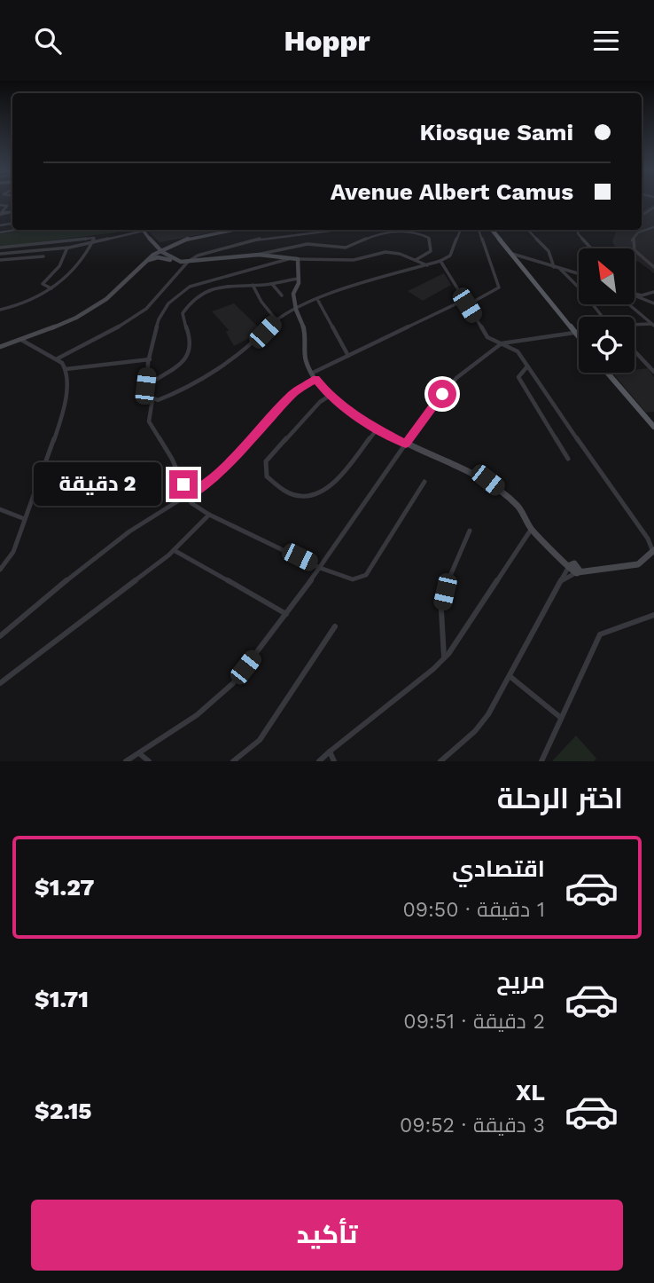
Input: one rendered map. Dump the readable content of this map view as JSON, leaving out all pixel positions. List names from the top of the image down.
{
  "north": "top left",
  "page": {
    "header": "Hoppr",
    "banner": ["Kiosque Sami", "Avenue Albert Camus"],
    "bubble": "2 دقيقة",
    "heading": "اختر الرحلة",
    "list": [
      {
        "name": "اقتصادي",
        "note": "1 دقيقة · 09:50",
        "value": "$1.27"
      },
      {
        "name": "مريح",
        "note": "2 دقيقة · 09:51",
        "value": "$1.71"
      },
      {
        "name": "XL",
        "note": "3 دقيقة · 09:52",
        "value": "$2.15"
      }
    ],
    "buttons": "تأكيد"
  }
}
